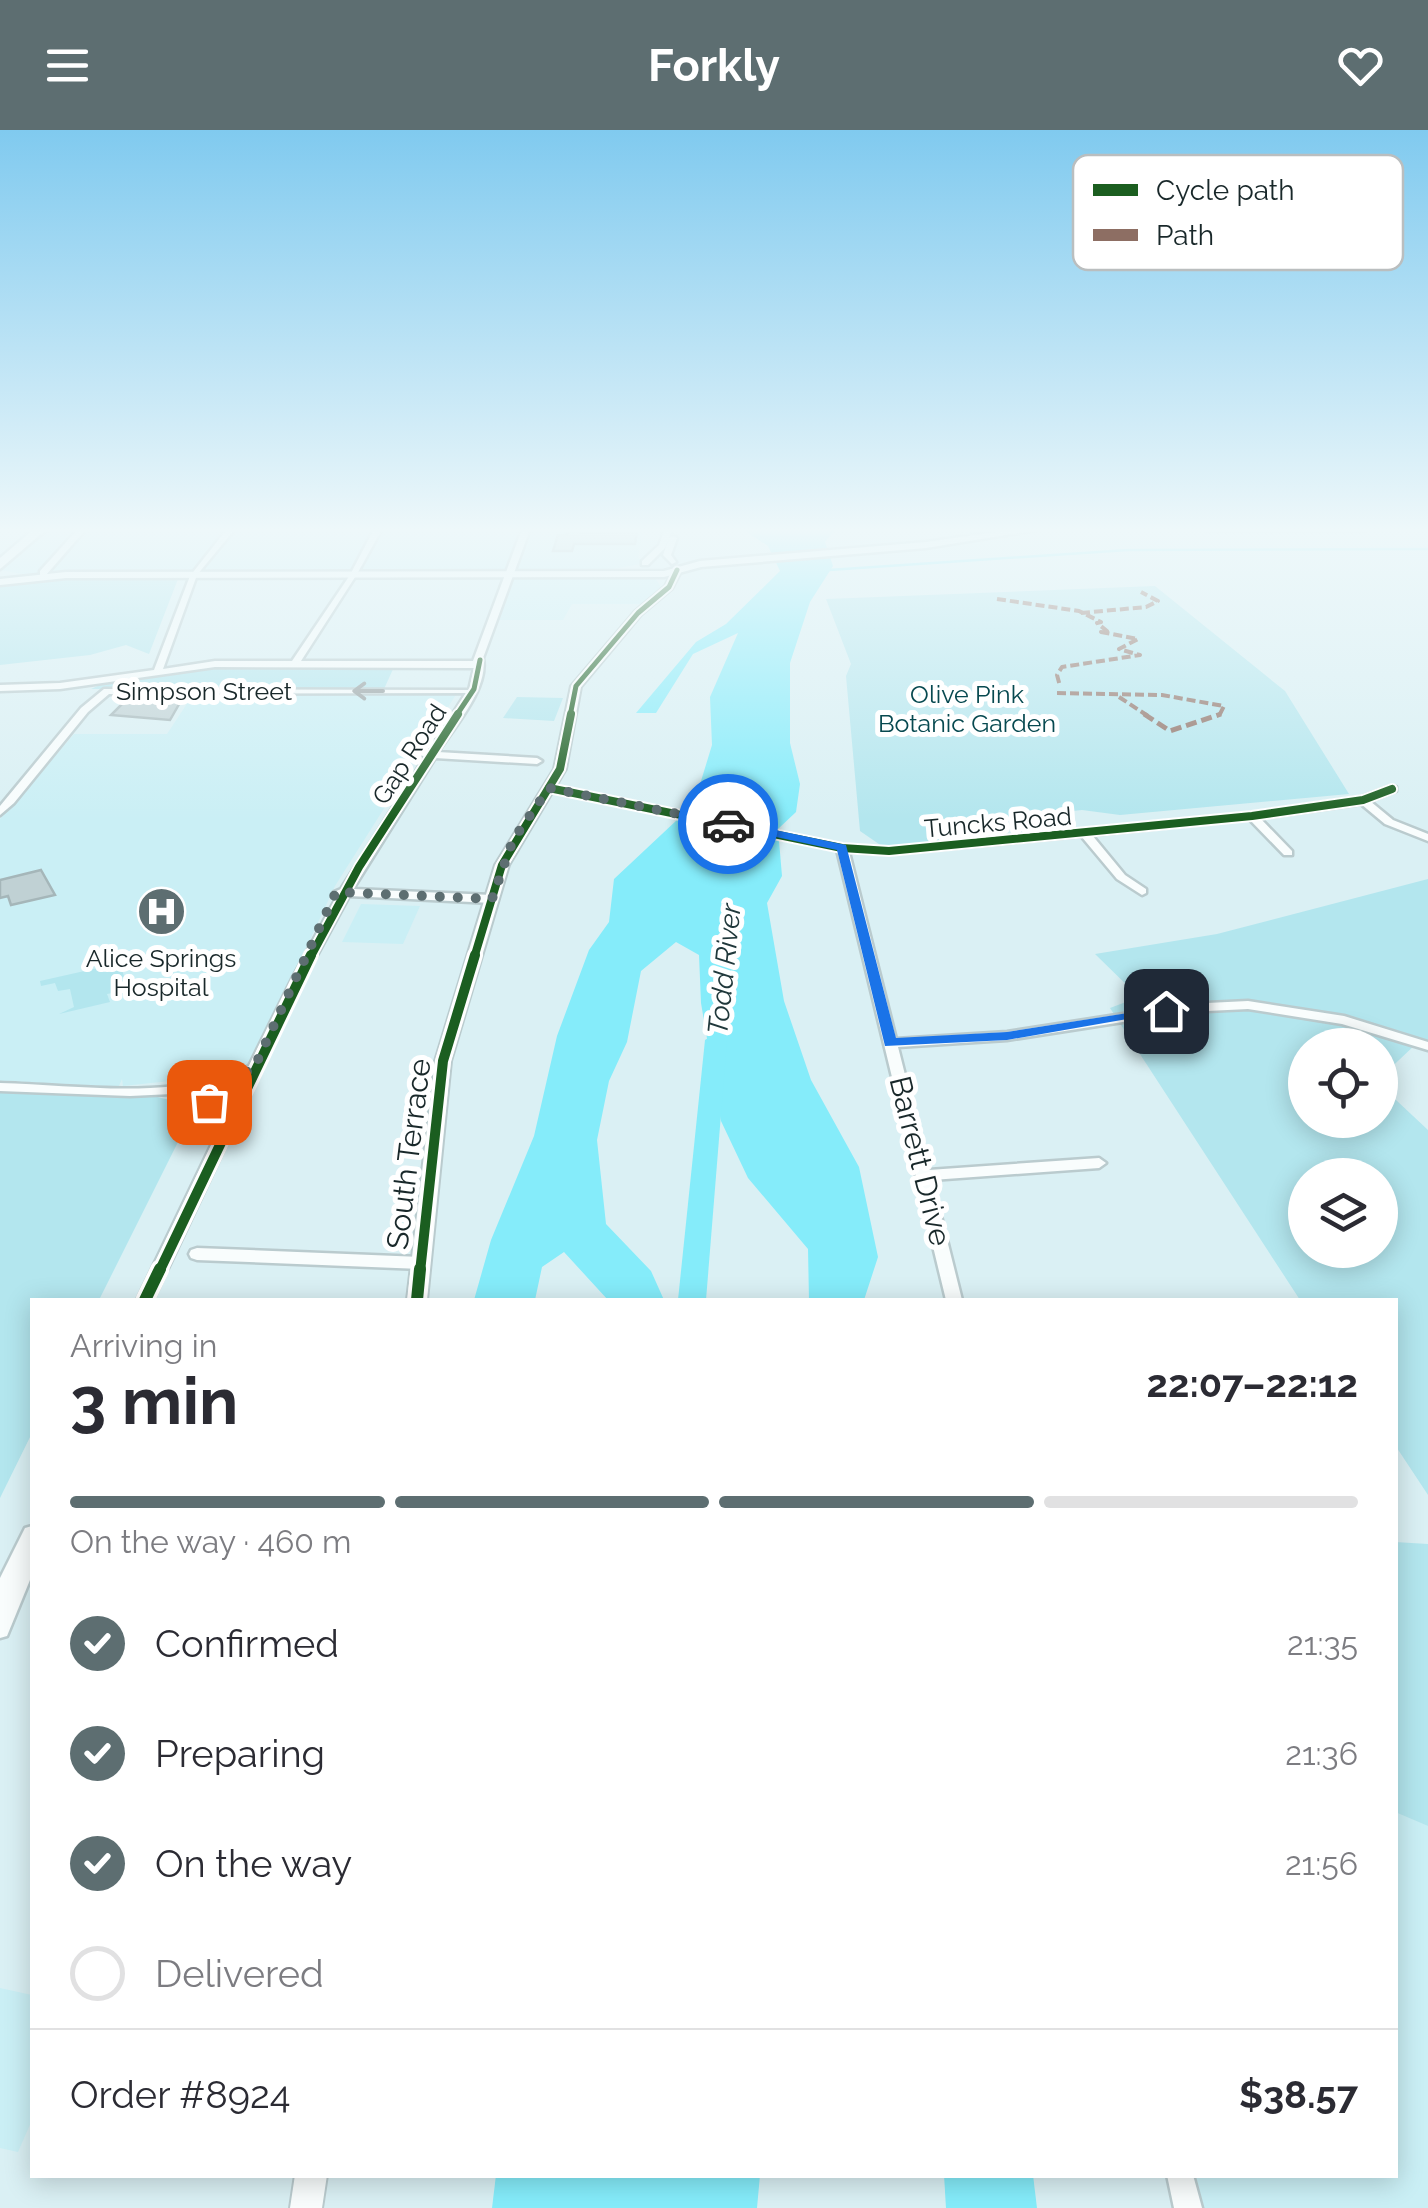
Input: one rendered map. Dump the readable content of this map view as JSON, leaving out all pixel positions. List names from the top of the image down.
{
  "streets": {
    "street": [
      "Simpson Street",
      "Gap Road",
      "Tuncks Road",
      "South Terrace",
      "Barrett Drive"
    ]
  },
  "crossings": [
    ["Simpson Street", "Gap Road"],
    ["Tuncks Road", "South Terrace"],
    ["Tuncks Road", "Barrett Drive"]
  ],
  "water": ["Todd River"],
  "parks": ["Olive Pink Botanic Garden"],
  "places": {
    "hospital": ["Alice Springs Hospital"]
  },
  "legend": ["Cycle path", "Path"],
  "page": {
    "header": "Forkly",
    "heading": ["3 min", "Arriving in", "22:07–22:12"],
    "panel": ["Order #8924", "$38.57"],
    "bar": "On the way · 460 m",
    "list": [
      ["Confirmed", "21:35"],
      ["Preparing", "21:36"],
      ["On the way", "21:56"],
      "Delivered"
    ]
  }
}
